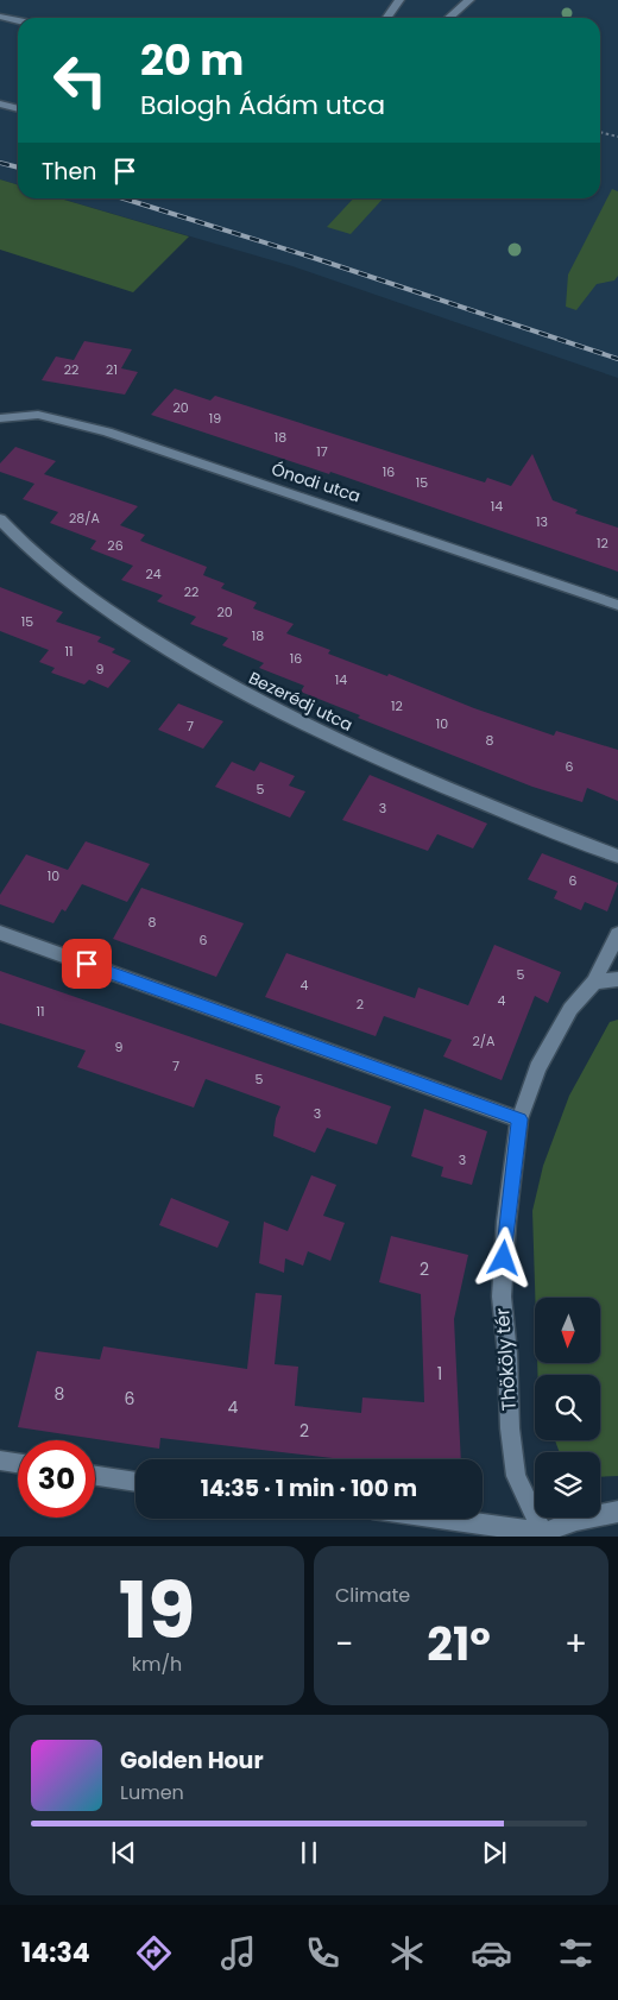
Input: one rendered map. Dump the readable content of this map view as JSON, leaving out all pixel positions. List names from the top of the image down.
{
  "streets": {
    "street": ["Ónodi utca", "Bezerédj utca", "Thököly tér"]
  },
  "house_numbers": [
    "22",
    "21",
    "20",
    "19",
    "18",
    "17",
    "16",
    "15",
    "14",
    "28/A",
    "13",
    "12",
    "26",
    "24",
    "22",
    "20",
    "15",
    "18",
    "11",
    "16",
    "9",
    "14",
    "12",
    "10",
    "7",
    "8",
    "6",
    "5",
    "3",
    "10",
    "6",
    "8",
    "6",
    "5",
    "4",
    "4",
    "2",
    "11",
    "2/A",
    "9",
    "7",
    "5",
    "3",
    "3",
    "2",
    "1",
    "8",
    "6",
    "4",
    "2"
  ],
  "north": "bottom",
  "page": {
    "turn": ["20 m", "Balogh Ádám utca"],
    "then": "Then",
    "limit": "30",
    "trip": "14:35 · 1 min · 100 m",
    "tile": [
      ["19", "km/h"],
      "Climate"
    ],
    "heat": ["−", "21°", "+"],
    "song": ["Golden Hour", "Lumen"],
    "tabs": "14:34"
  }
}
